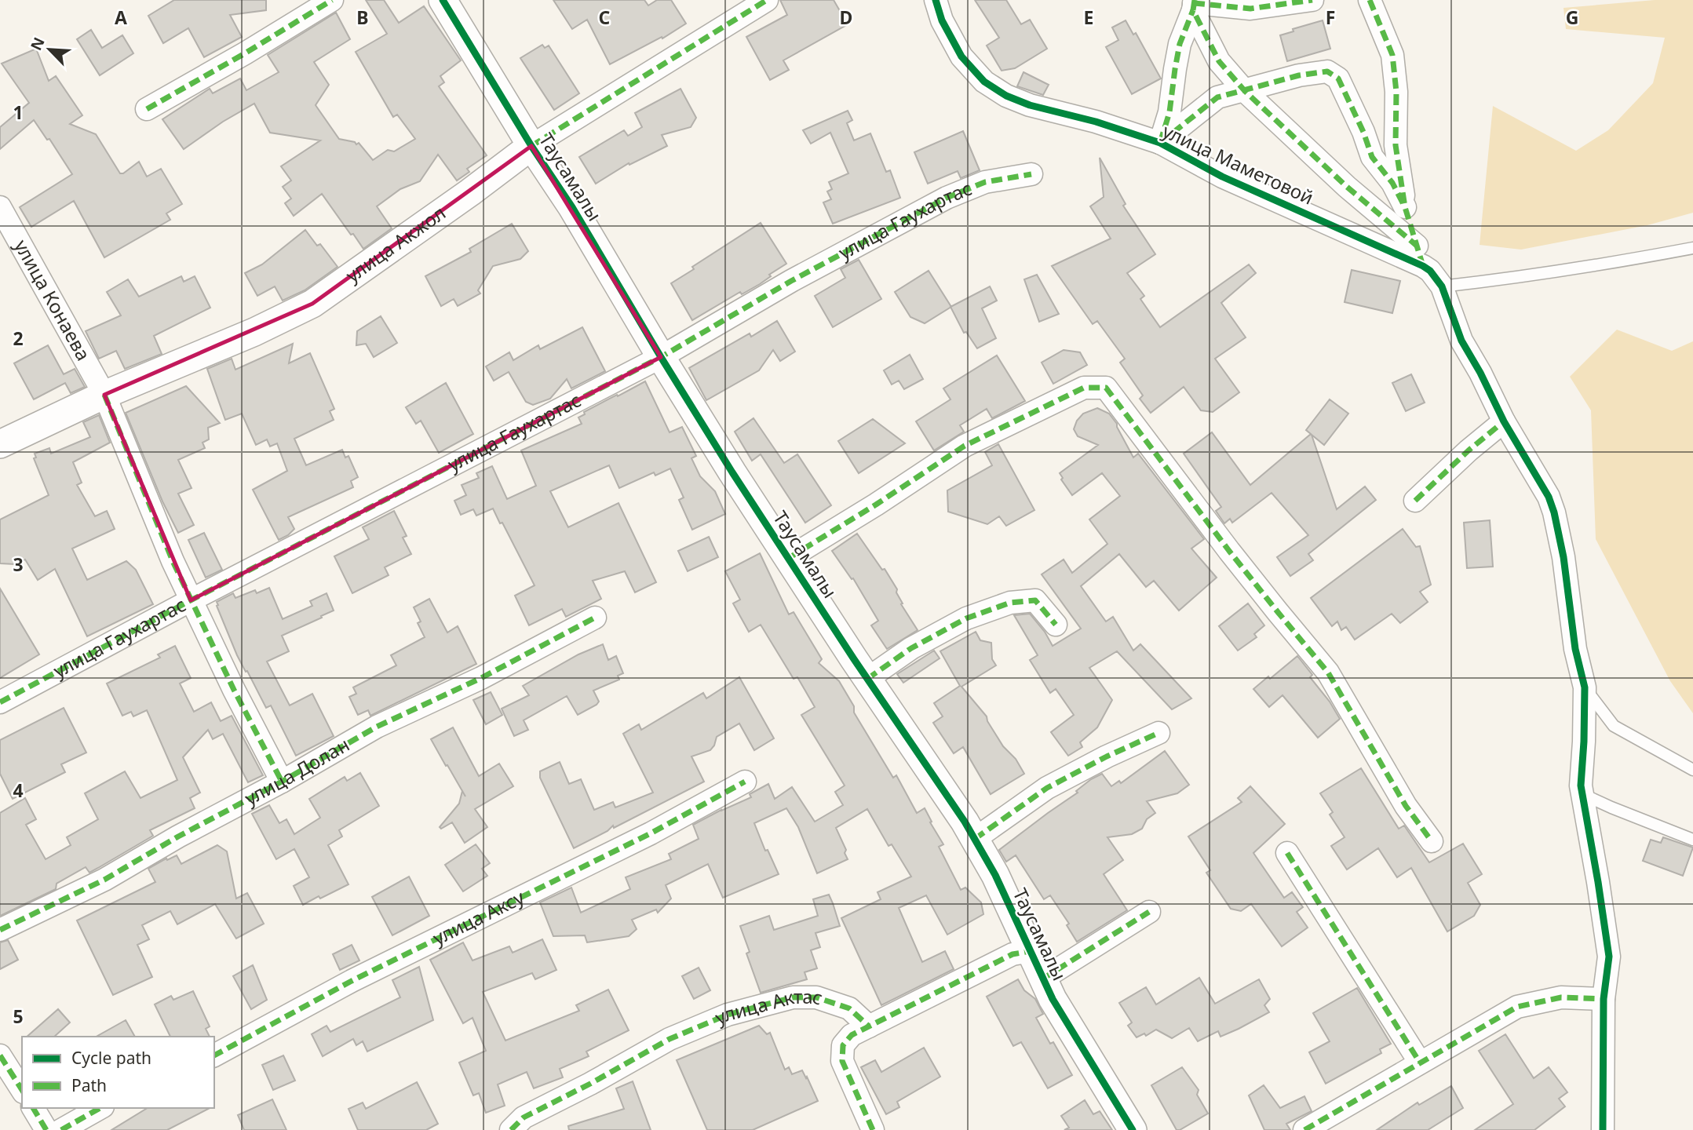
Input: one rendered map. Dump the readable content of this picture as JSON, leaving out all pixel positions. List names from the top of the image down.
{
  "streets": {
    "street": [
      "улица Маметовой",
      "Таусамалы",
      "улица Гаухартас",
      "улица Акжол",
      "улица Конаева",
      "улица Долан",
      "улица Аксу",
      "улица Актас"
    ]
  },
  "crossings": [
    ["Таусамалы", "улица Гаухартас"],
    ["Таусамалы", "улица Акжол"],
    ["улица Гаухартас", "улица Конаева"],
    ["улица Акжол", "улица Конаева"],
    ["улица Конаева", "улица Долан"]
  ],
  "legend": ["Cycle path", "Path"],
  "north": "top left",
  "grid": {
    "columns": [
      "A",
      "B",
      "C",
      "D",
      "E",
      "F",
      "G"
    ],
    "rows": [
      "1",
      "2",
      "3",
      "4",
      "5"
    ]
  }
}
